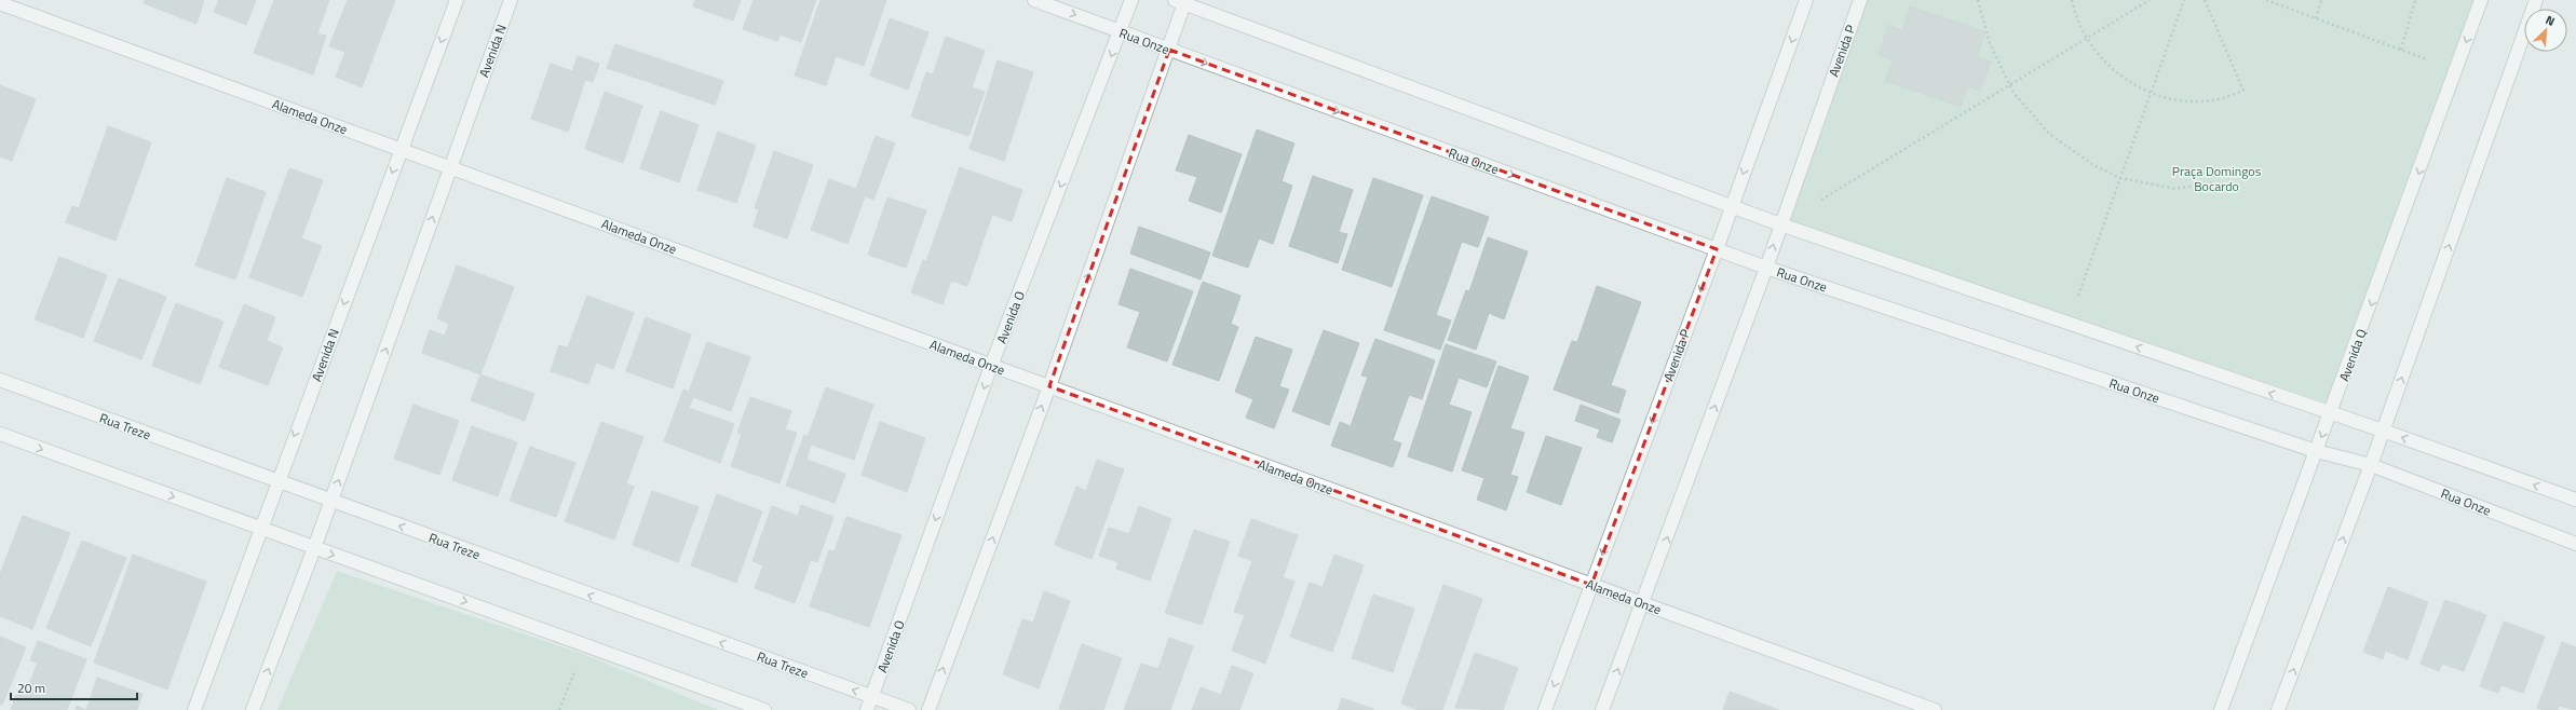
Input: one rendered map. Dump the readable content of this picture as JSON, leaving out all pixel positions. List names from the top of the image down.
{
  "streets": {
    "street": [
      "Rua Onze",
      "Avenida N",
      "Avenida P",
      "Alameda Onze",
      "Avenida O",
      "Avenida Q",
      "Rua Treze"
    ]
  },
  "crossings": [
    ["Rua Onze", "Avenida P"],
    ["Rua Onze", "Avenida O"],
    ["Rua Onze", "Avenida Q"],
    ["Avenida N", "Alameda Onze"],
    ["Avenida N", "Rua Treze"],
    ["Avenida P", "Alameda Onze"],
    ["Alameda Onze", "Avenida O"],
    ["Avenida O", "Rua Treze"]
  ],
  "parks": ["Praça Domingos Bocardo"],
  "scale_bar": "20 m",
  "north": "top right"
}
